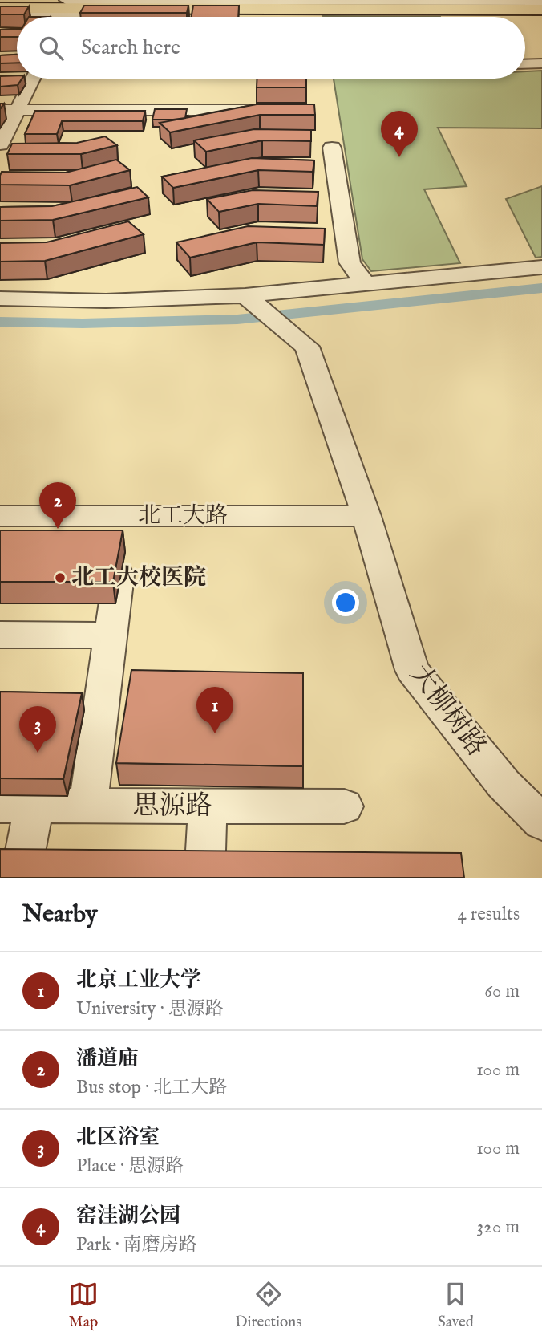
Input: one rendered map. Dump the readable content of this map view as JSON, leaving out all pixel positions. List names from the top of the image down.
{
  "streets": {
    "street": ["北工大路", "大柳树路", "思源路"]
  },
  "crossings": [
    ["北工大路", "大柳树路"]
  ],
  "places": ["北工大校医院"],
  "page": {
    "search": "Search here",
    "pins": [
      "4",
      "2",
      "1",
      "3"
    ],
    "heading": ["Nearby", "4 results"],
    "list": [
      {
        "mark": "1",
        "name": "北京工业大学",
        "note": "University · 思源路",
        "value": "60 m"
      },
      {
        "mark": "2",
        "name": "潘道庙",
        "note": "Bus stop · 北工大路",
        "value": "100 m"
      },
      {
        "mark": "3",
        "name": "北区浴室",
        "note": "Place · 思源路",
        "value": "100 m"
      },
      {
        "mark": "4",
        "name": "窑洼湖公园",
        "note": "Park · 南磨房路",
        "value": "320 m"
      }
    ],
    "nav": ["Map", "Directions", "Saved"]
  }
}
